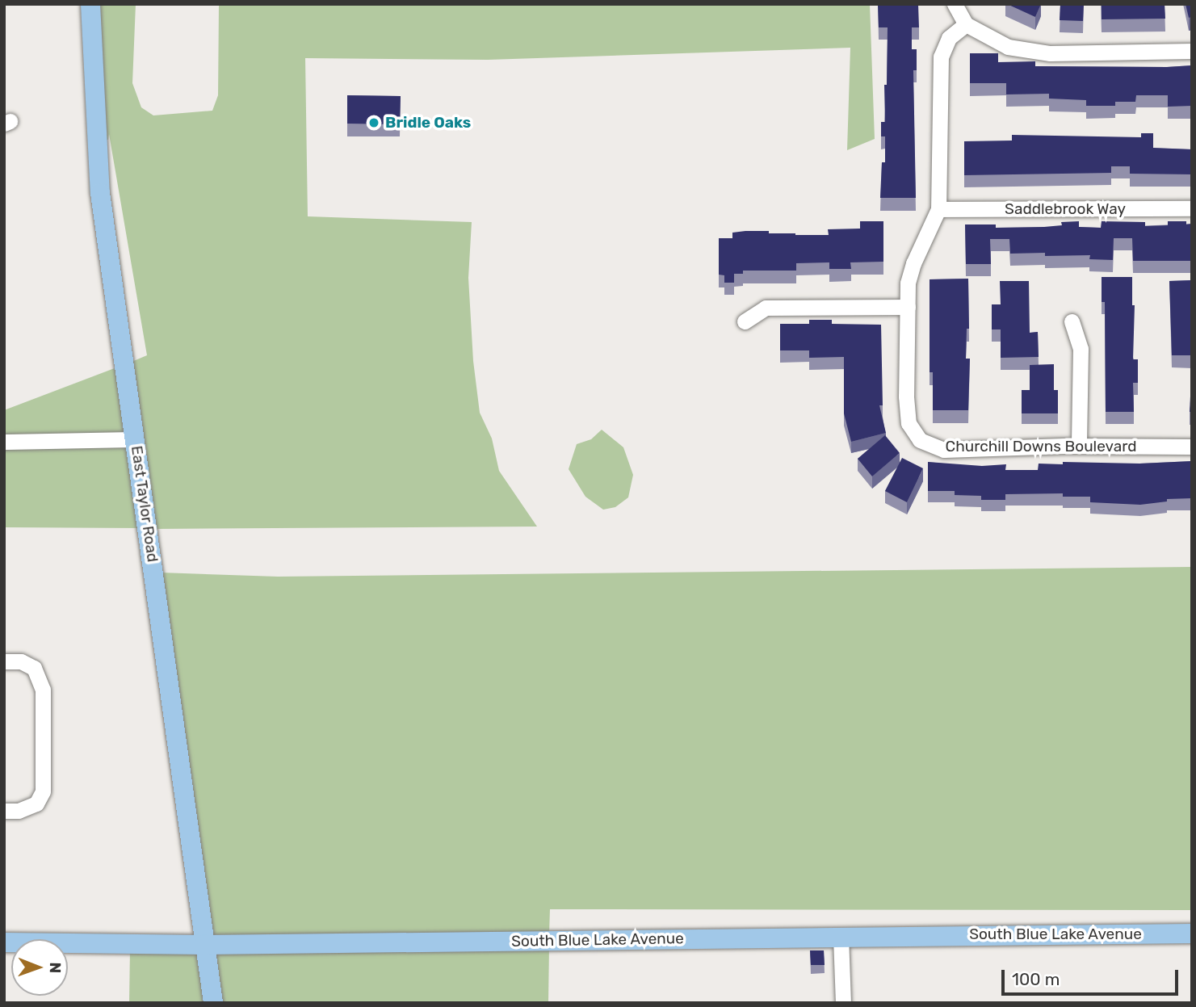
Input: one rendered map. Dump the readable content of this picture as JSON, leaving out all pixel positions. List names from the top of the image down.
{
  "streets": {
    "main road": ["East Taylor Road", "South Blue Lake Avenue"],
    "street": ["Saddlebrook Way", "Churchill Downs Boulevard"]
  },
  "crossings": [
    ["Saddlebrook Way", "Churchill Downs Boulevard"],
    ["East Taylor Road", "South Blue Lake Avenue"]
  ],
  "places": ["Bridle Oaks"],
  "scale_bar": "100 m",
  "north": "right"
}
